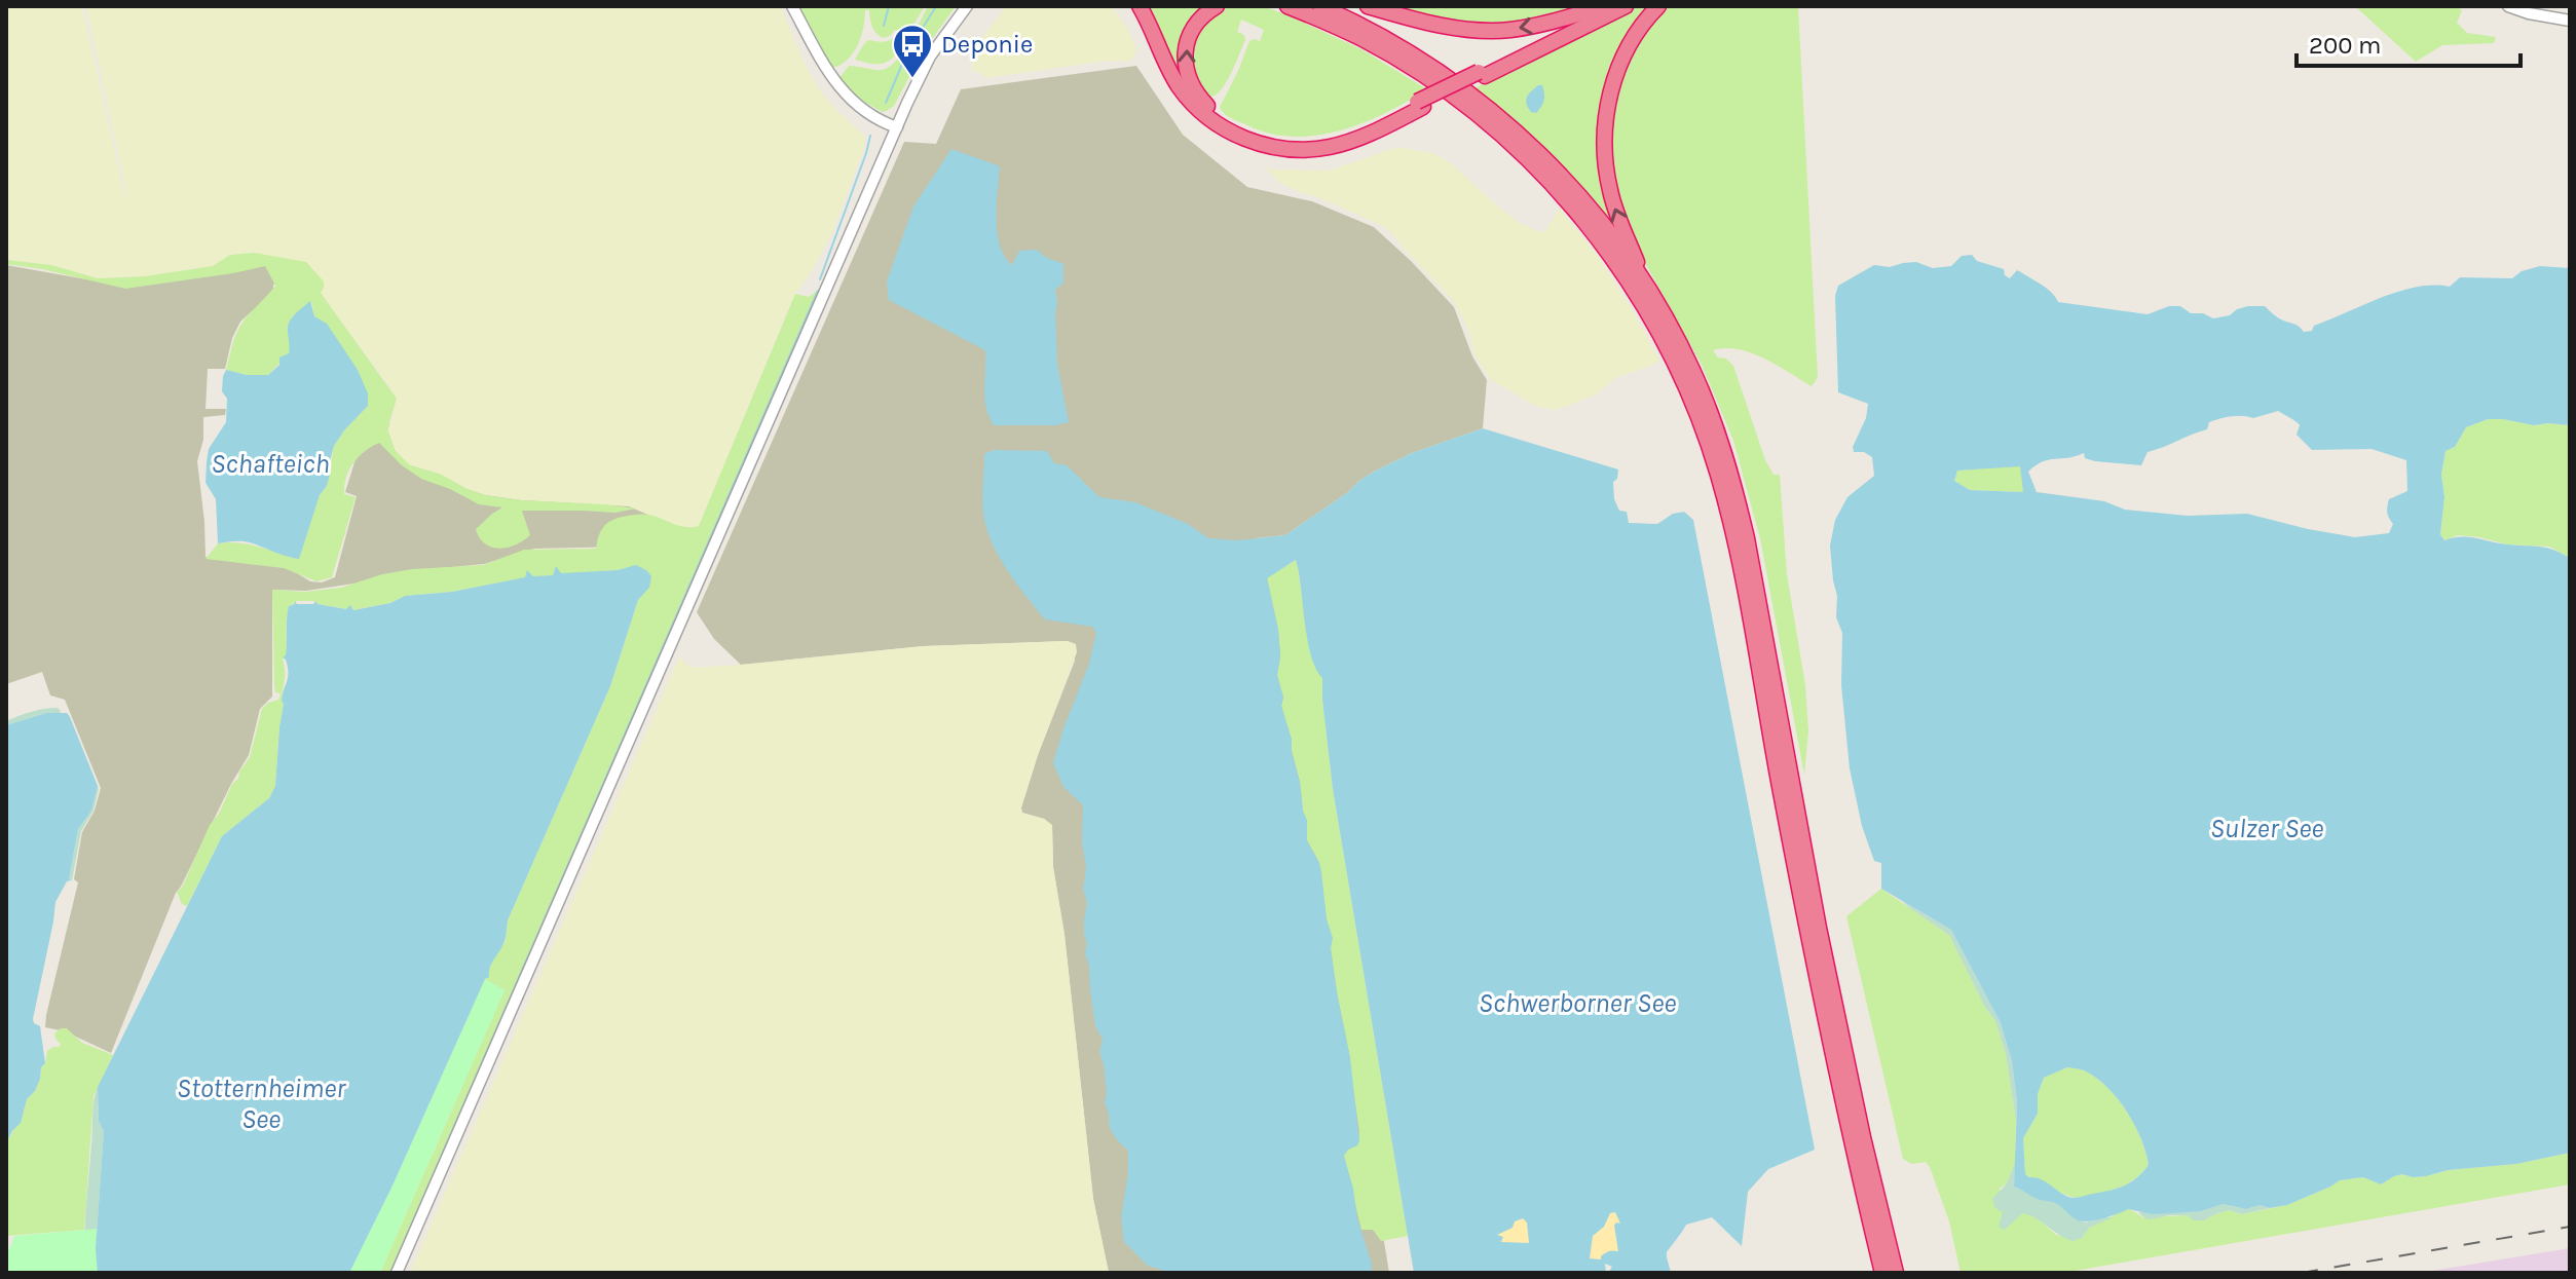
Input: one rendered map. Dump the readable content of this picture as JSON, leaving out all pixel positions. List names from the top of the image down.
{
  "water": [
    "Schafteich",
    "Sulzer See",
    "Schwerborner See",
    "Stotternheimer See"
  ],
  "places": {
    "bus stop": ["Deponie"]
  },
  "scale_bar": "200 m"
}
